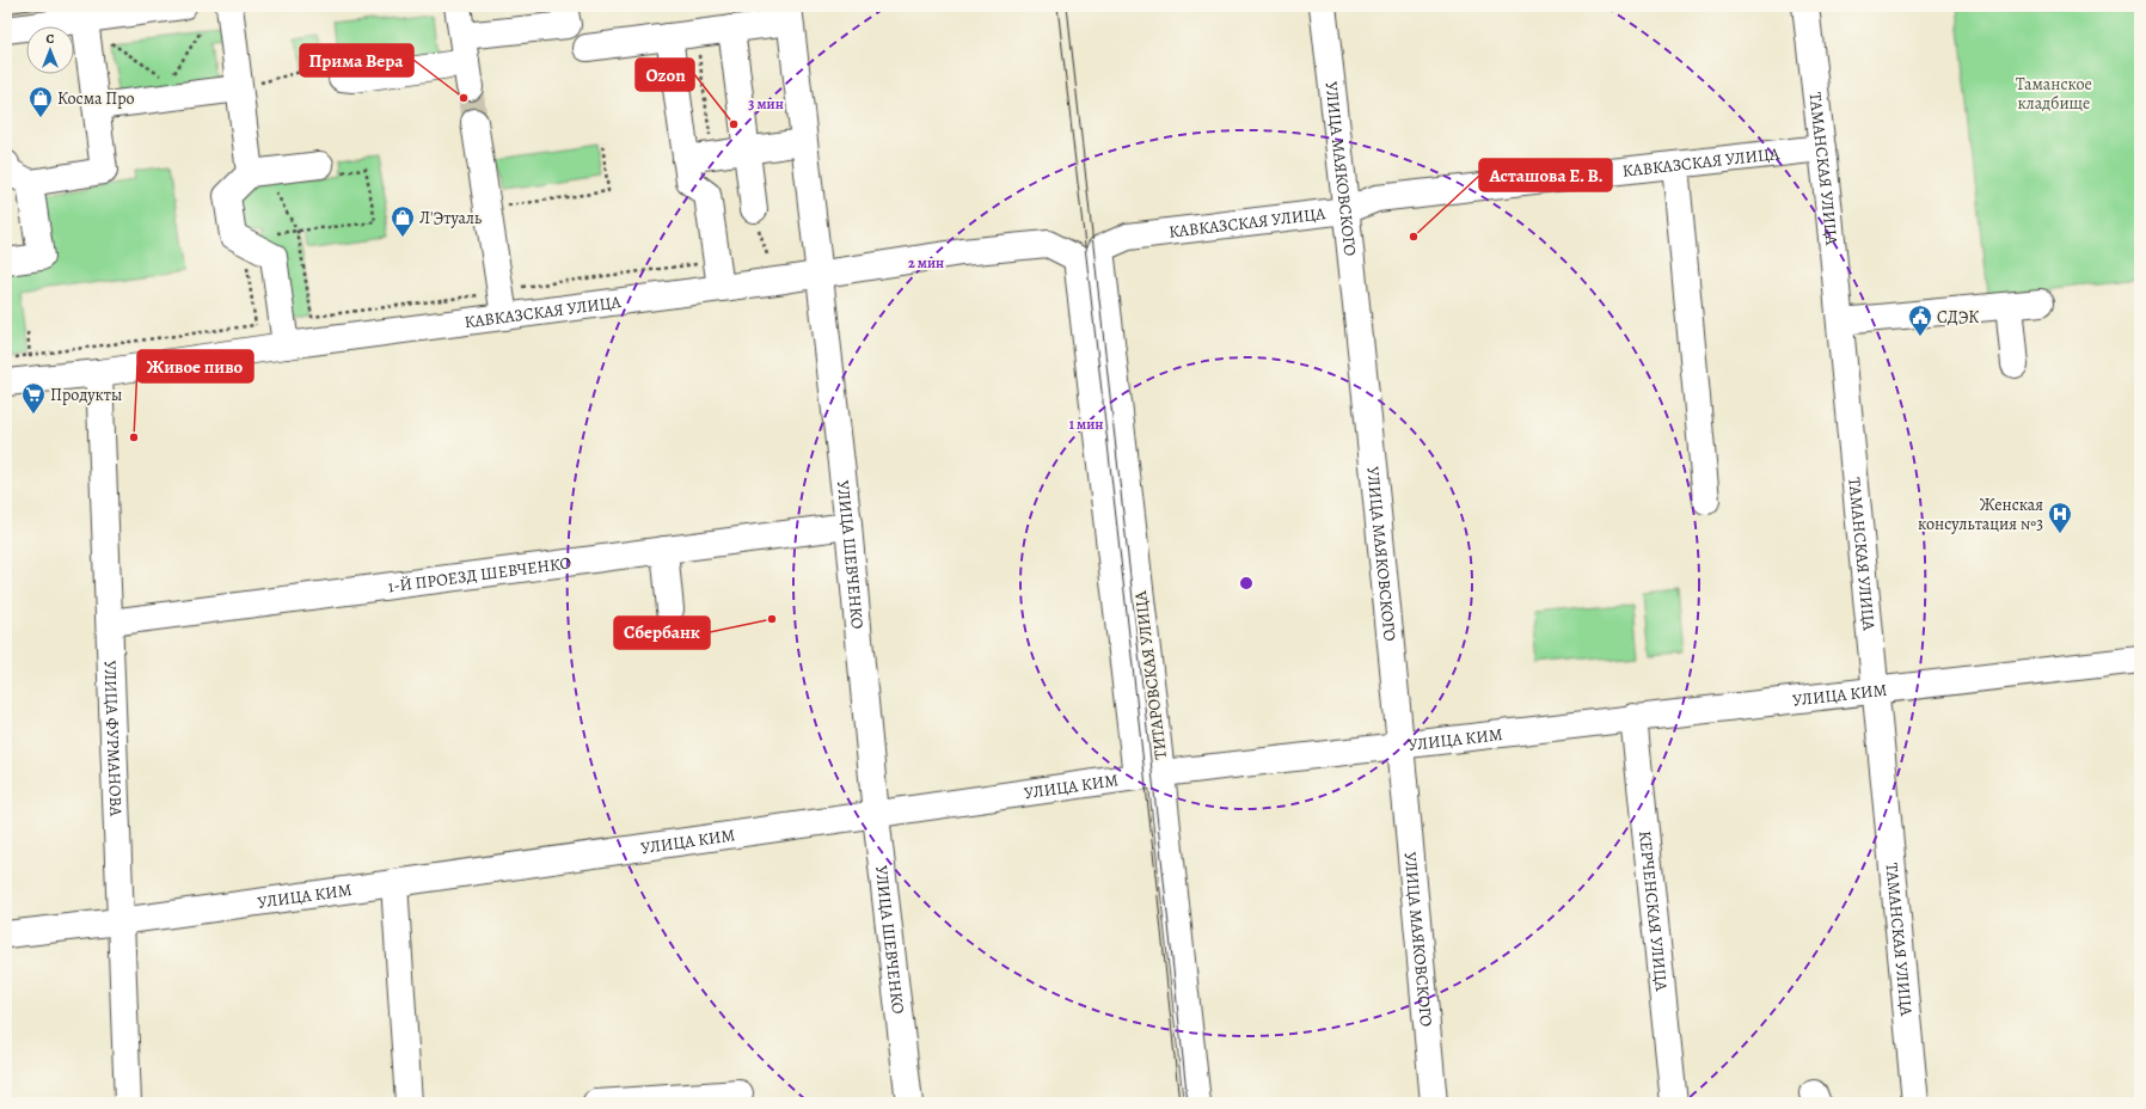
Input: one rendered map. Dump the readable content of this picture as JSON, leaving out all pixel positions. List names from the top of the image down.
{
  "streets": {
    "street": [
      "КАВКАЗСКАЯ УЛИЦА",
      "ТАМАНСКАЯ УЛИЦА",
      "УЛИЦА МАЯКОВСКОГО",
      "УЛИЦА ШЕВЧЕНКО",
      "1-Й ПРОЕЗД ШЕВЧЕНКО",
      "ТИТАРОВСКАЯ УЛИЦА",
      "УЛИЦА КИМ",
      "УЛИЦА ФУРМАНОВА",
      "КЕРЧЕНСКАЯ УЛИЦА"
    ]
  },
  "crossings": [
    ["КАВКАЗСКАЯ УЛИЦА", "ТАМАНСКАЯ УЛИЦА"],
    ["КАВКАЗСКАЯ УЛИЦА", "УЛИЦА МАЯКОВСКОГО"],
    ["КАВКАЗСКАЯ УЛИЦА", "УЛИЦА ШЕВЧЕНКО"],
    ["КАВКАЗСКАЯ УЛИЦА", "ТИТАРОВСКАЯ УЛИЦА"],
    ["КАВКАЗСКАЯ УЛИЦА", "УЛИЦА ФУРМАНОВА"],
    ["ТАМАНСКАЯ УЛИЦА", "УЛИЦА КИМ"],
    ["УЛИЦА МАЯКОВСКОГО", "УЛИЦА КИМ"],
    ["УЛИЦА ШЕВЧЕНКО", "1-Й ПРОЕЗД ШЕВЧЕНКО"],
    ["УЛИЦА ШЕВЧЕНКО", "УЛИЦА КИМ"],
    ["1-Й ПРОЕЗД ШЕВЧЕНКО", "УЛИЦА ФУРМАНОВА"],
    ["ТИТАРОВСКАЯ УЛИЦА", "УЛИЦА КИМ"],
    ["УЛИЦА КИМ", "УЛИЦА ФУРМАНОВА"],
    ["УЛИЦА КИМ", "КЕРЧЕНСКАЯ УЛИЦА"]
  ],
  "parks": ["Таманское кладбище"],
  "places": {
    "other": [
      "Прима Вера",
      "Ozon",
      "Асташова Е. В.",
      "Живое пиво",
      "Сбербанк"
    ],
    "shop": ["Косма Про", "Л'Этуаль"],
    "public building": ["СДЭК"],
    "supermarket": ["Продукты"],
    "hospital": ["Женская консультация №3"]
  },
  "north": "top",
  "rings": ["3 мин", "2 мин", "1 мин"]
}
